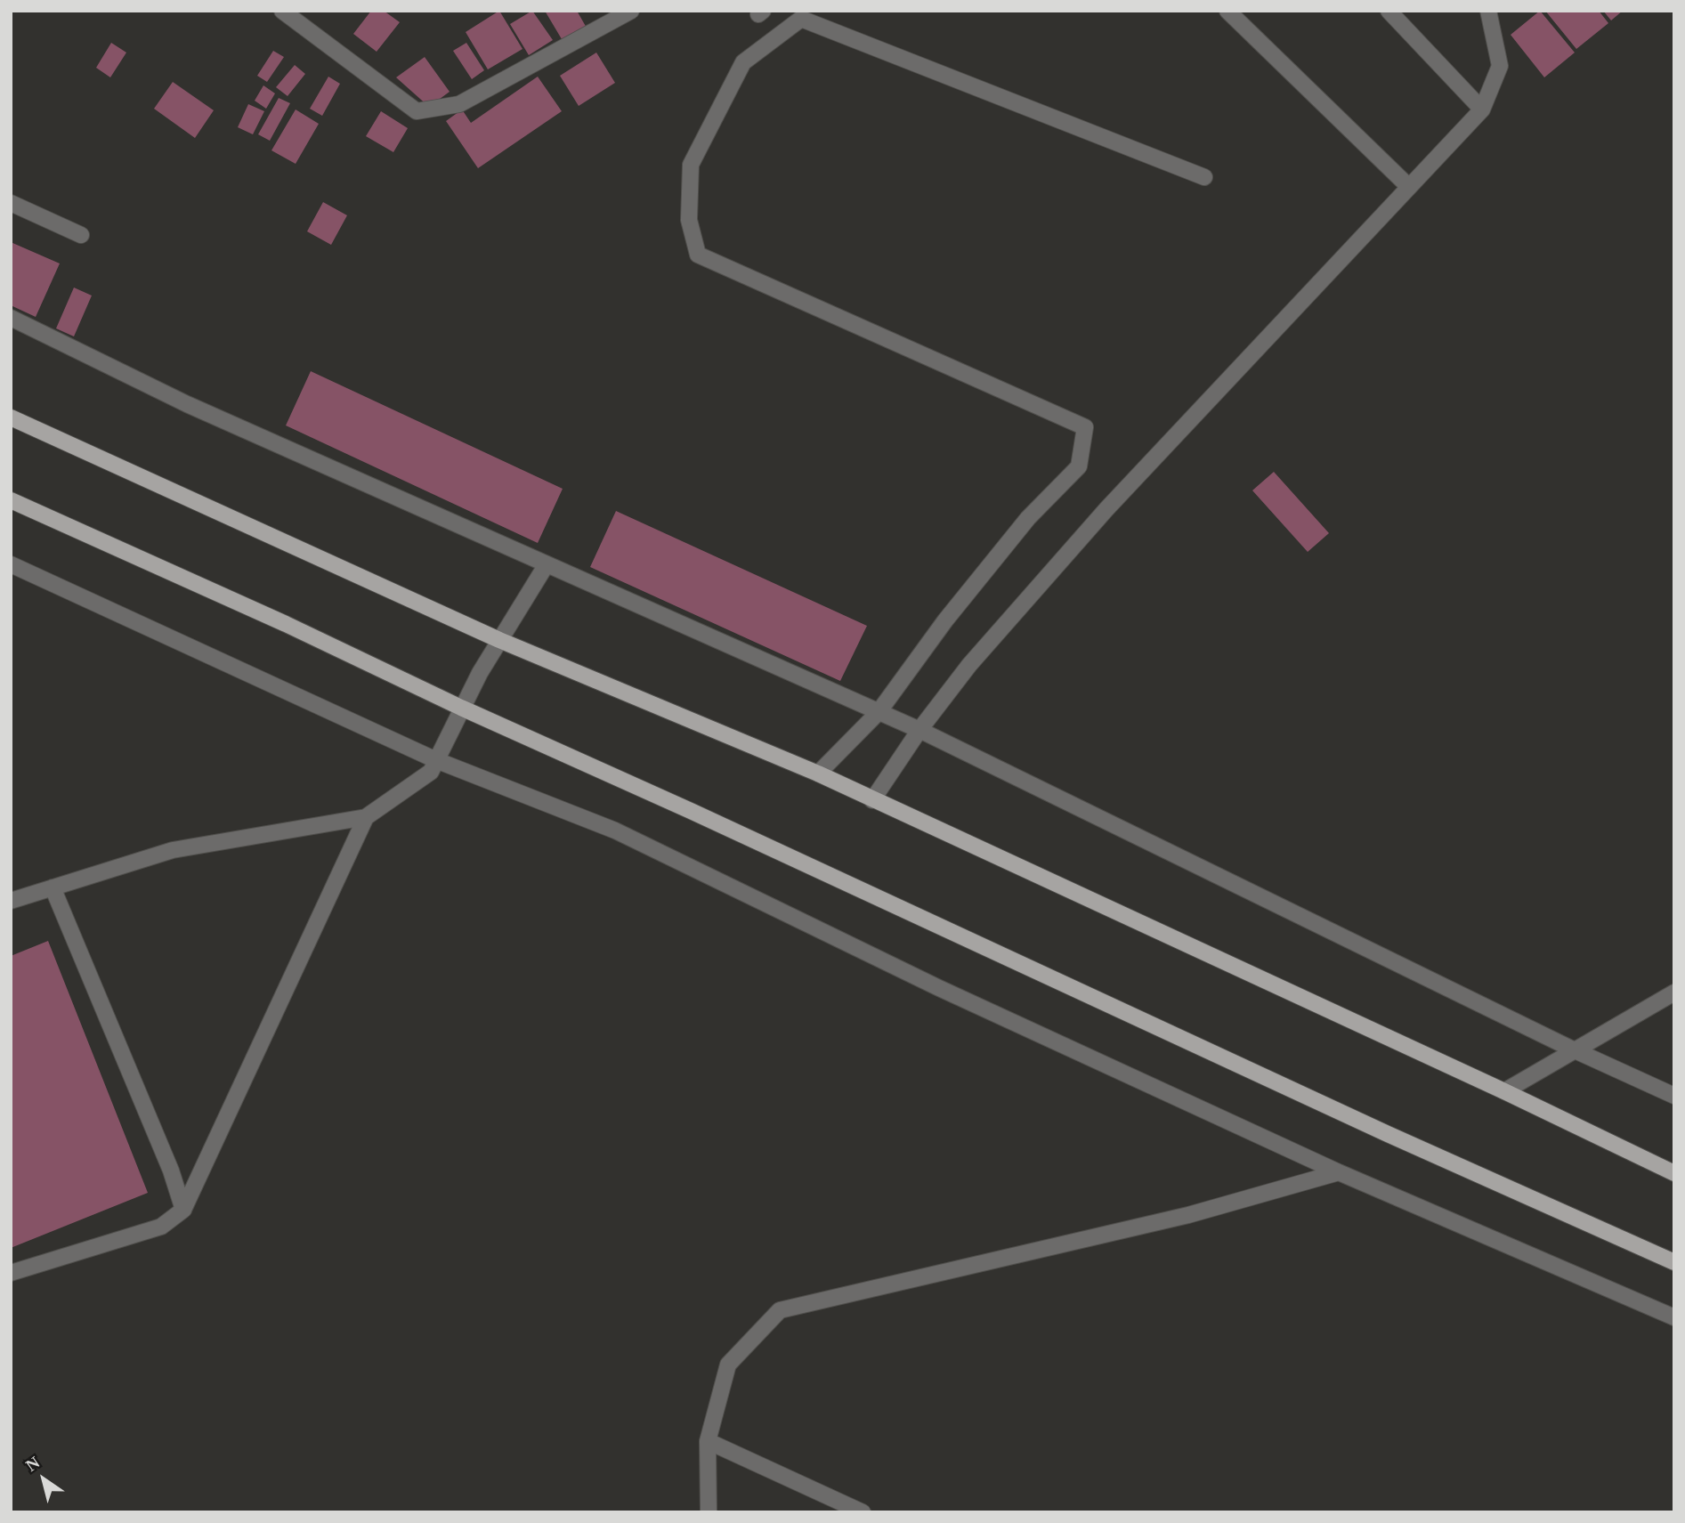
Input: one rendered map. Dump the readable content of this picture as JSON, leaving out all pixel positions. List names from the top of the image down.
{
  "north": "top left"
}
